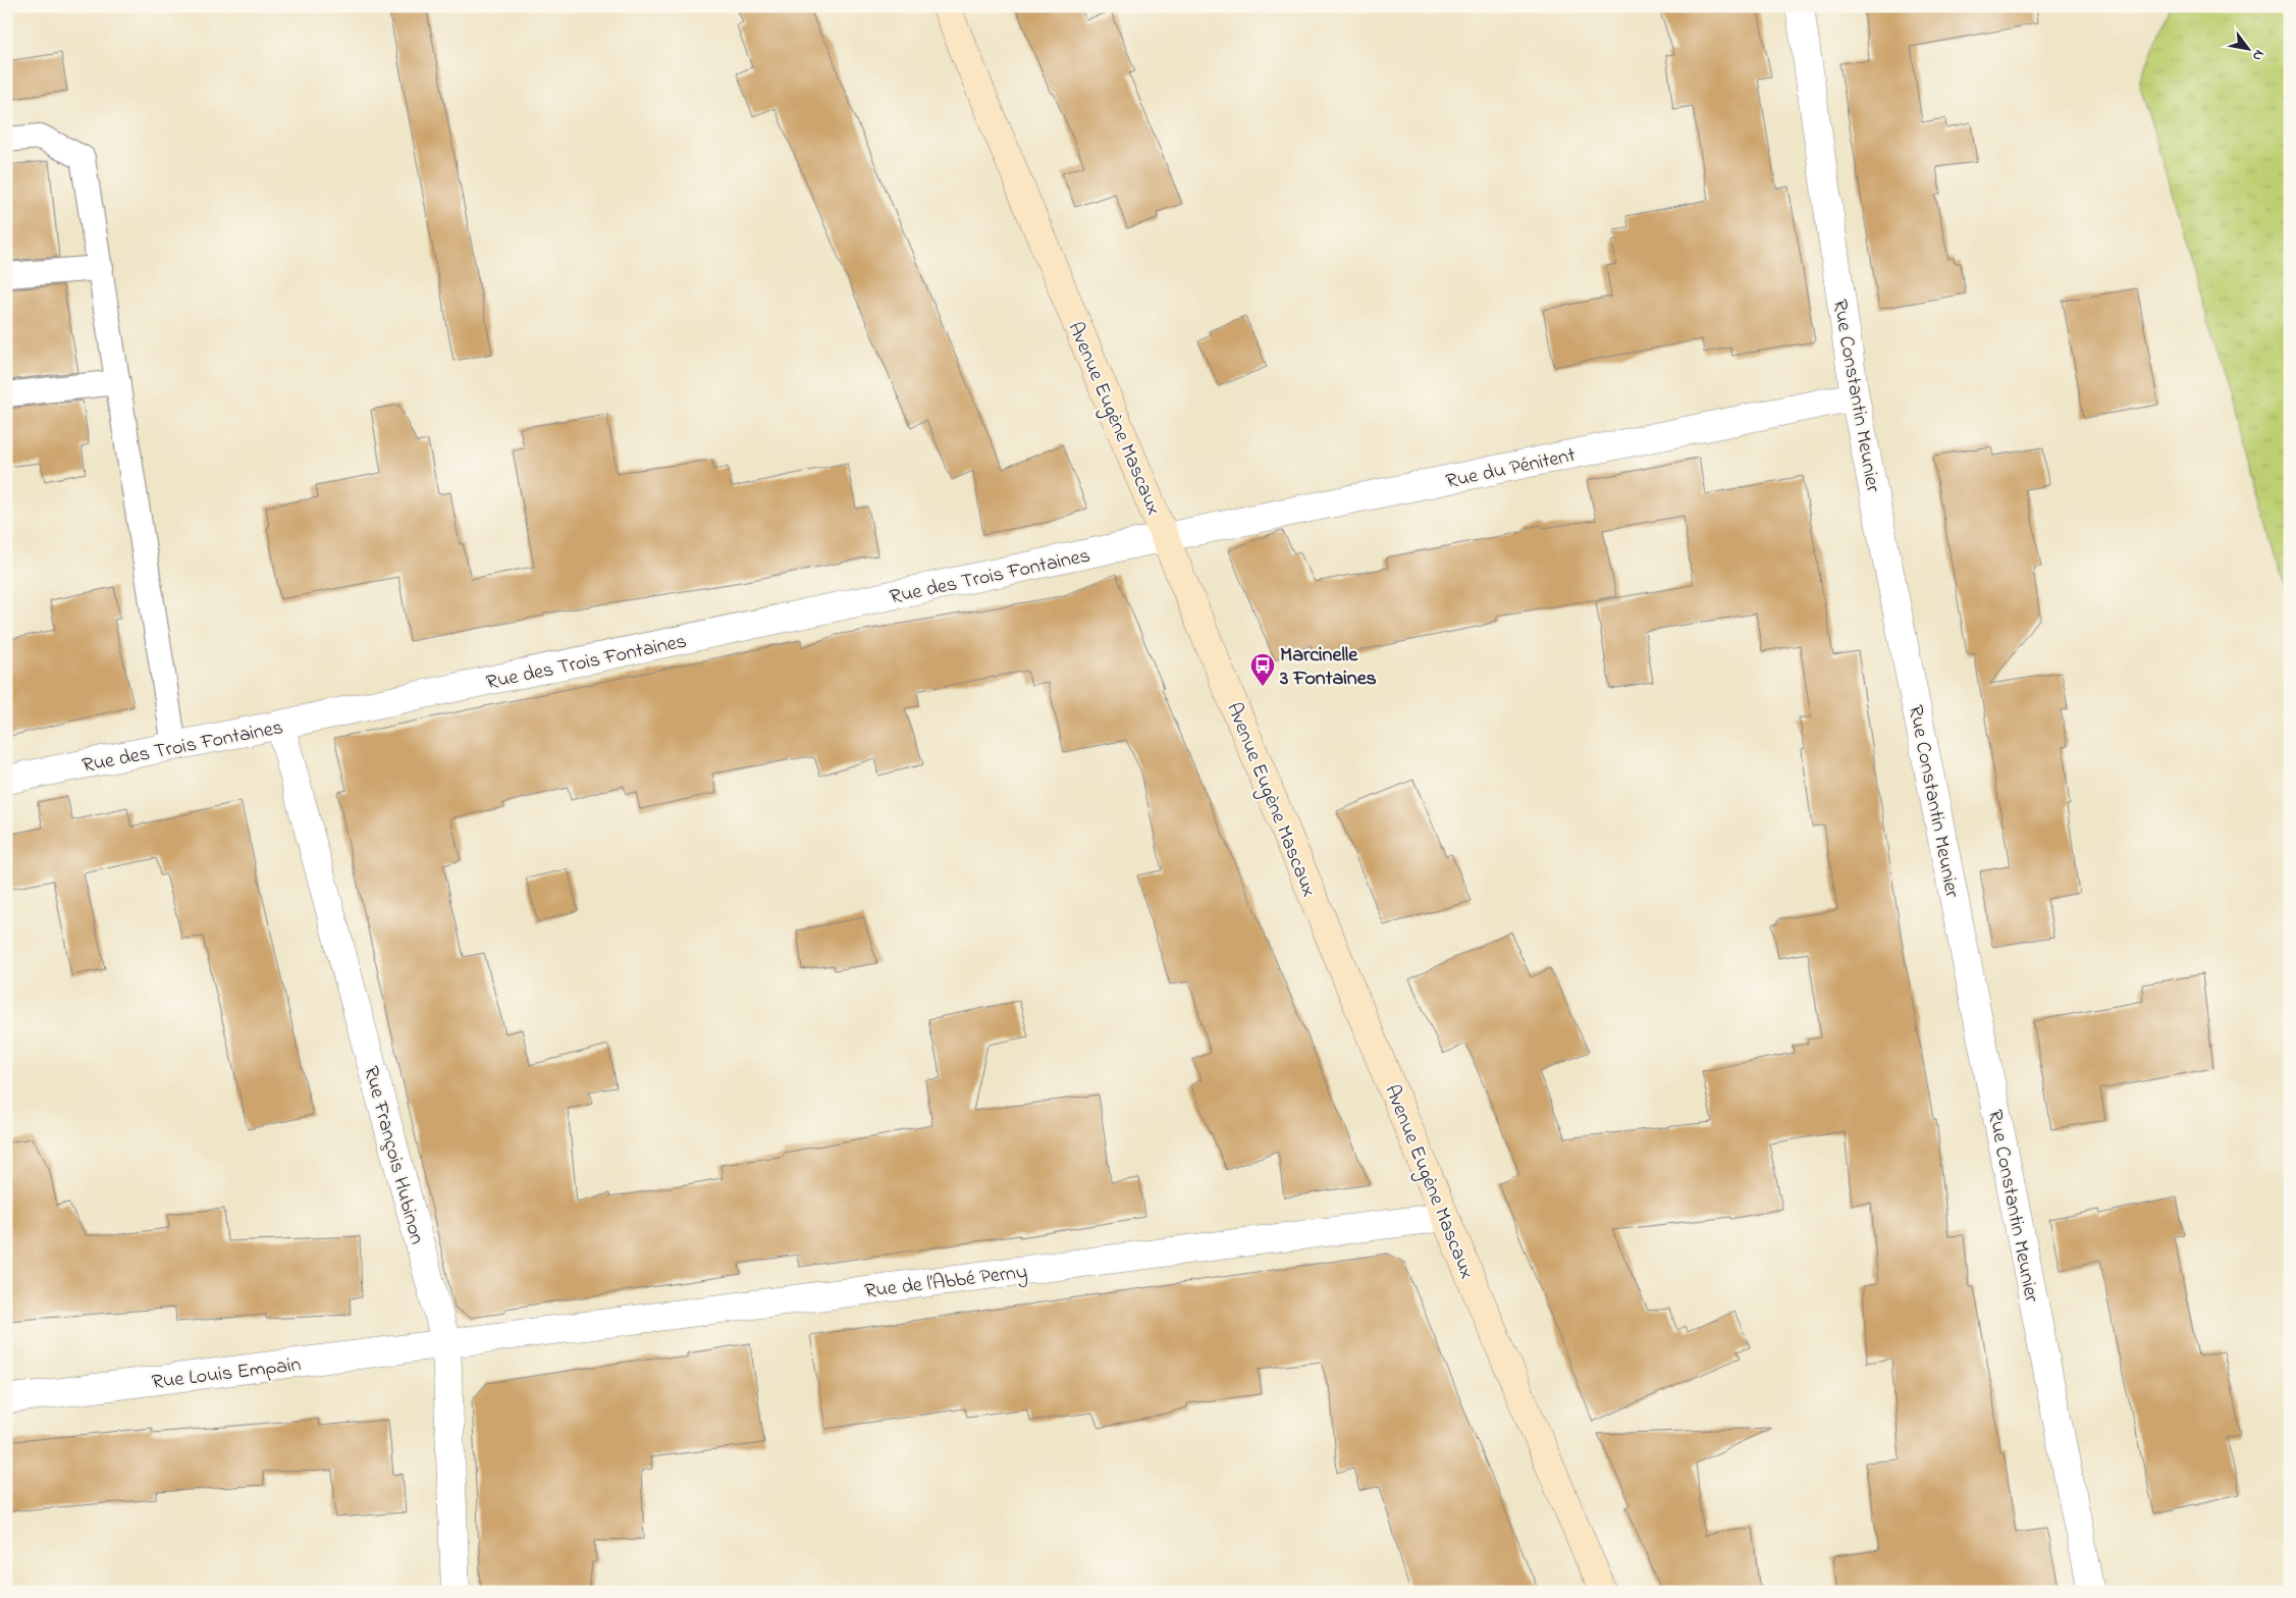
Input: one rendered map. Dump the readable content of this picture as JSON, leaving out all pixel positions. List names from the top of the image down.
{
  "streets": {
    "main road": ["Avenue Eugène Mascaux"],
    "street": [
      "Rue Constantin Meunier",
      "Rue du Pénitent",
      "Rue des Trois Fontaines",
      "Rue François Hubinon",
      "Rue de l’Abbé Perny",
      "Rue Louis Empain"
    ]
  },
  "crossings": [
    ["Rue Constantin Meunier", "Rue du Pénitent"],
    ["Avenue Eugène Mascaux", "Rue du Pénitent"],
    ["Avenue Eugène Mascaux", "Rue des Trois Fontaines"],
    ["Avenue Eugène Mascaux", "Rue de l’Abbé Perny"],
    ["Rue du Pénitent", "Rue des Trois Fontaines"],
    ["Rue des Trois Fontaines", "Rue François Hubinon"],
    ["Rue François Hubinon", "Rue de l’Abbé Perny"],
    ["Rue François Hubinon", "Rue Louis Empain"],
    ["Rue de l’Abbé Perny", "Rue Louis Empain"]
  ],
  "places": {
    "bus stop": ["Marcinelle 3 Fontaines"]
  },
  "north": "bottom right"
}
